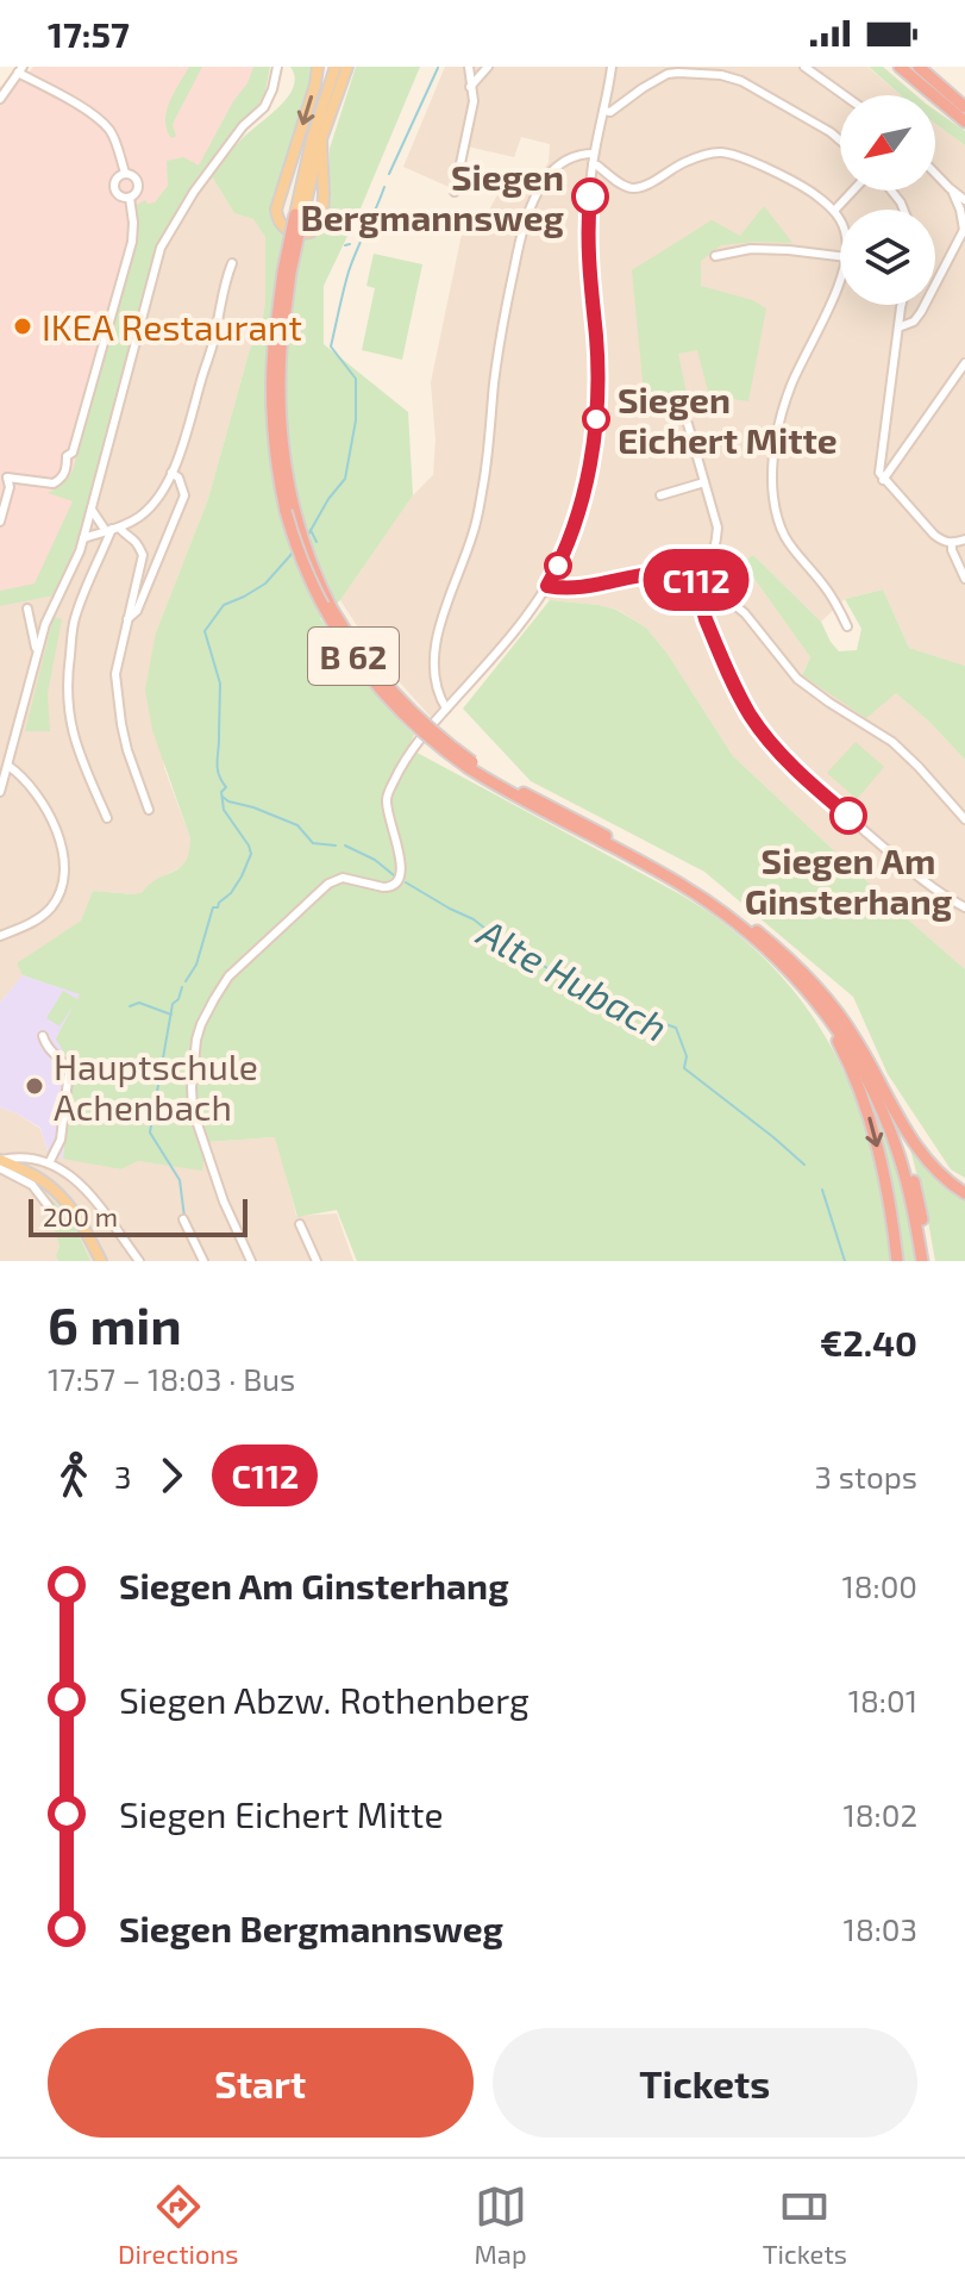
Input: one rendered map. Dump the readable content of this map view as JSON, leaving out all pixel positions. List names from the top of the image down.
{
  "streets": {
    "highway": ["B 62"]
  },
  "water": ["Alte Hubach"],
  "places": [
    "Siegen Bergmannsweg",
    "IKEA Restaurant",
    "Siegen Eichert Mitte",
    "Siegen Am Ginsterhang",
    "Hauptschule Achenbach"
  ],
  "lines": ["bus line C112"],
  "scale_bar": "200 m",
  "north": "bottom left",
  "page": {
    "status": "17:57",
    "on_map": "C112",
    "scale": "200 m",
    "heading": ["6 min", "17:57 – 18:03 · Bus", "€2.40"],
    "legs": ["3", "C112", "3 stops"],
    "list": [
      {
        "name": "Siegen Am Ginsterhang",
        "value": "18:00"
      },
      {
        "name": "Siegen Abzw. Rothenberg",
        "value": "18:01"
      },
      {
        "name": "Siegen Eichert Mitte",
        "value": "18:02"
      },
      {
        "name": "Siegen Bergmannsweg",
        "value": "18:03"
      }
    ],
    "buttons": ["Start", "Tickets"],
    "tabs": ["Directions", "Map", "Tickets"]
  }
}
